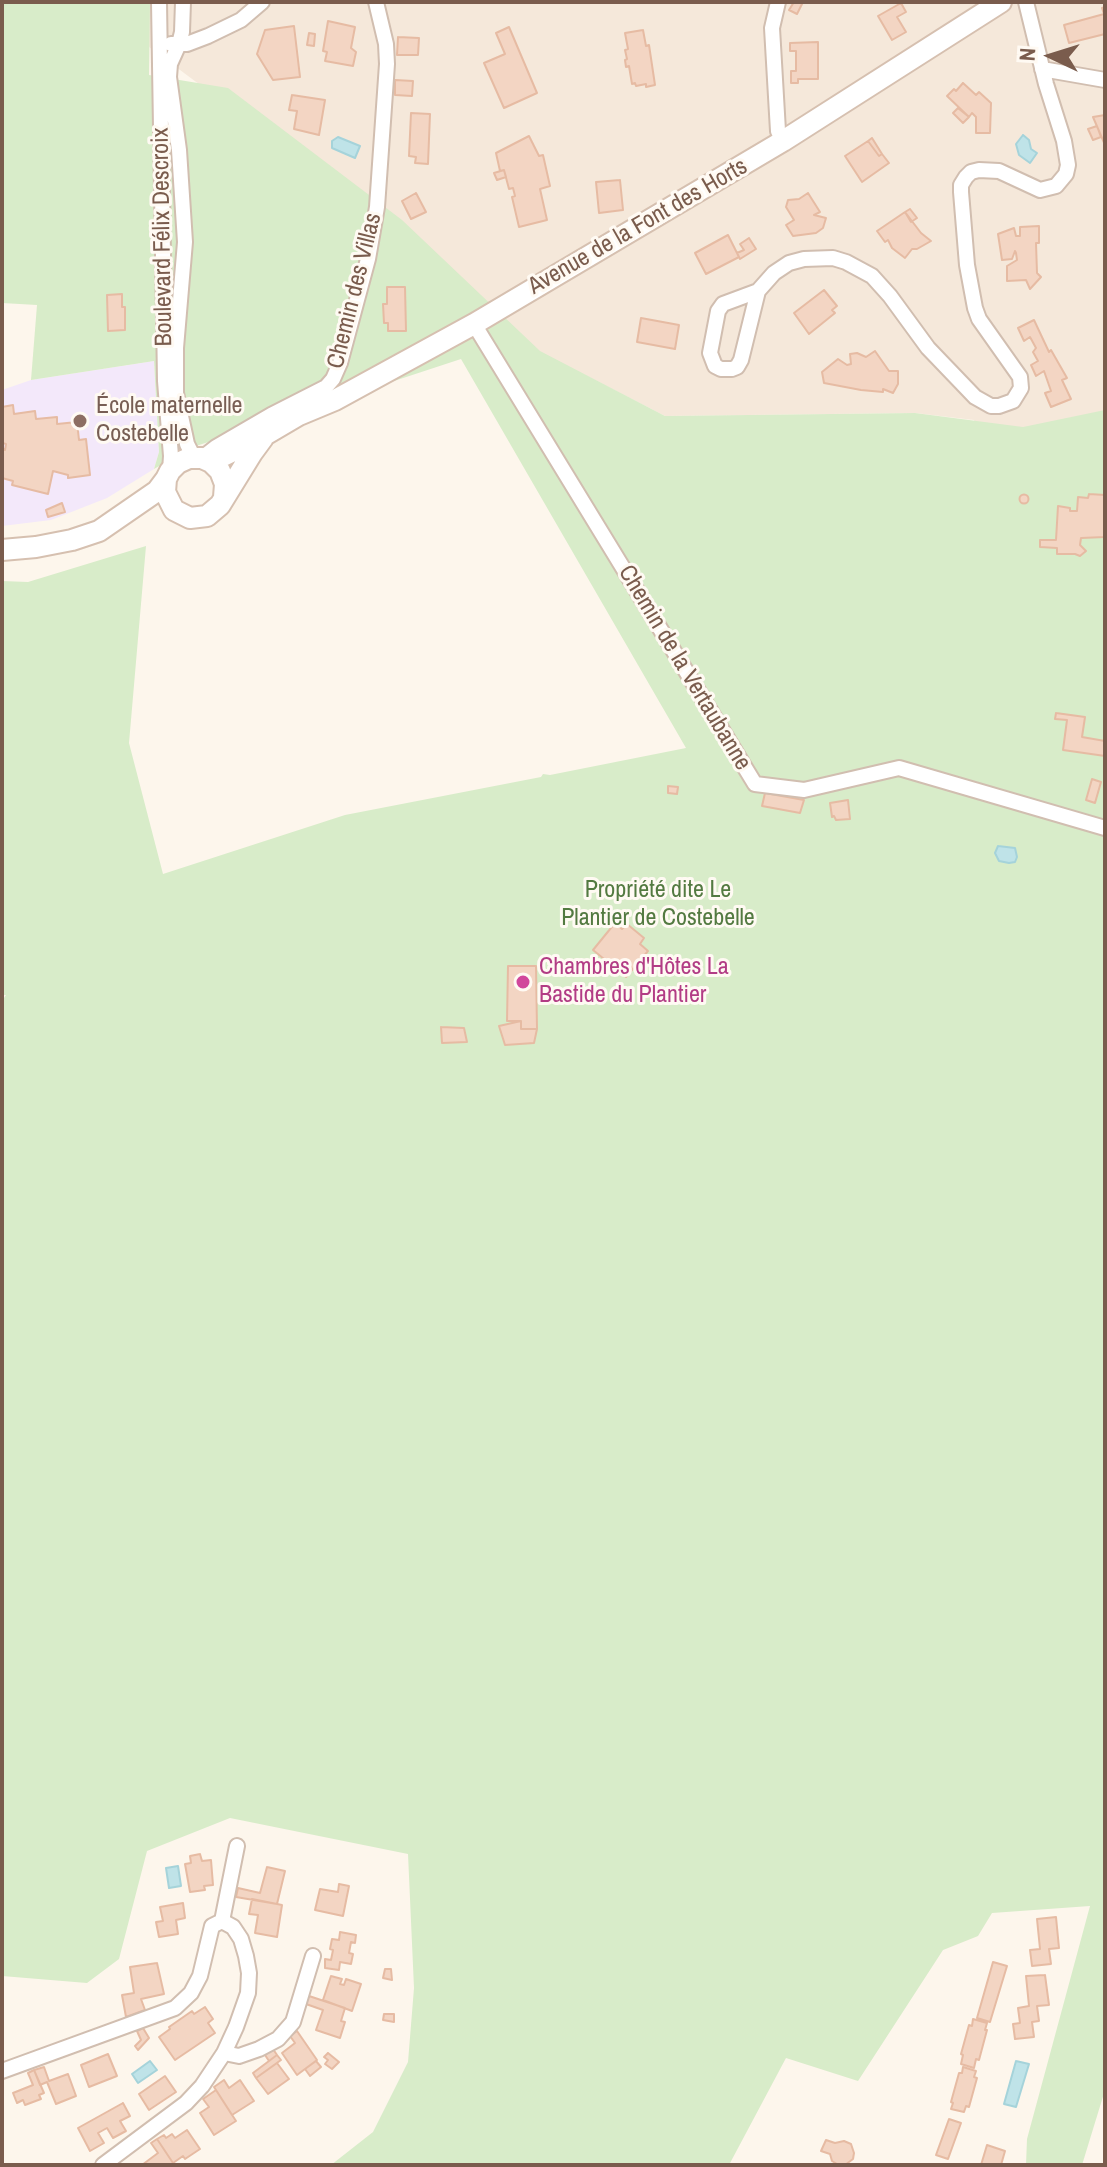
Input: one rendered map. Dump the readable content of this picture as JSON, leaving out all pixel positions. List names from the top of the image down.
{
  "streets": {
    "main road": ["Avenue de la Font des Horts"],
    "street": ["Boulevard Félix Descroix", "Chemin des Villas", "Chemin de la Vertaubanne"]
  },
  "crossings": [
    ["Avenue de la Font des Horts", "Boulevard Félix Descroix"],
    ["Avenue de la Font des Horts", "Chemin des Villas"],
    ["Avenue de la Font des Horts", "Chemin de la Vertaubanne"],
    ["Boulevard Félix Descroix", "Chemin des Villas"]
  ],
  "parks": ["Propriété dite Le Plantier de Costebelle"],
  "places": ["École maternelle Costebelle", "Chambres d'Hôtes La Bastide du Plantier"],
  "north": "left"
}
